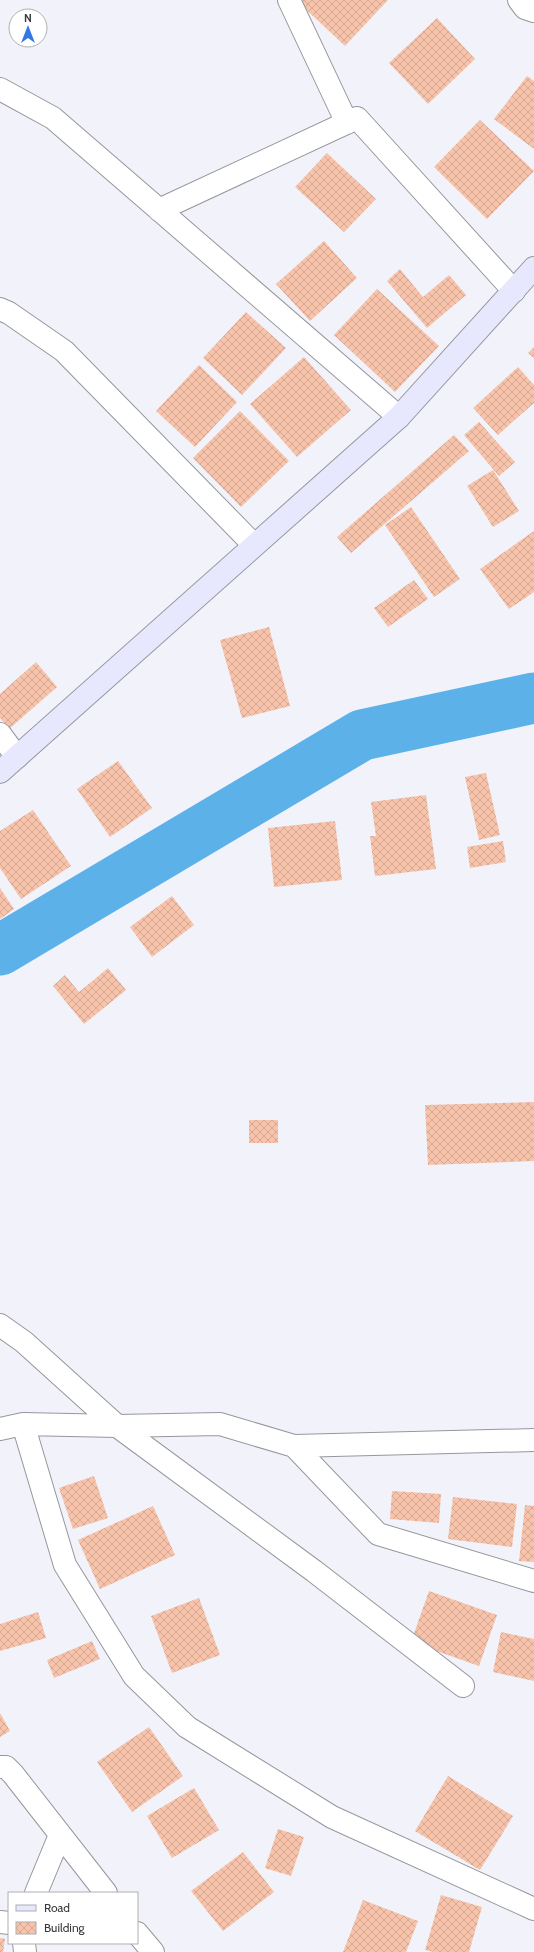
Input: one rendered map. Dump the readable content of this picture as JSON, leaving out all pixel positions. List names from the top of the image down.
{
  "legend": ["Road", "Building"],
  "north": "top"
}
